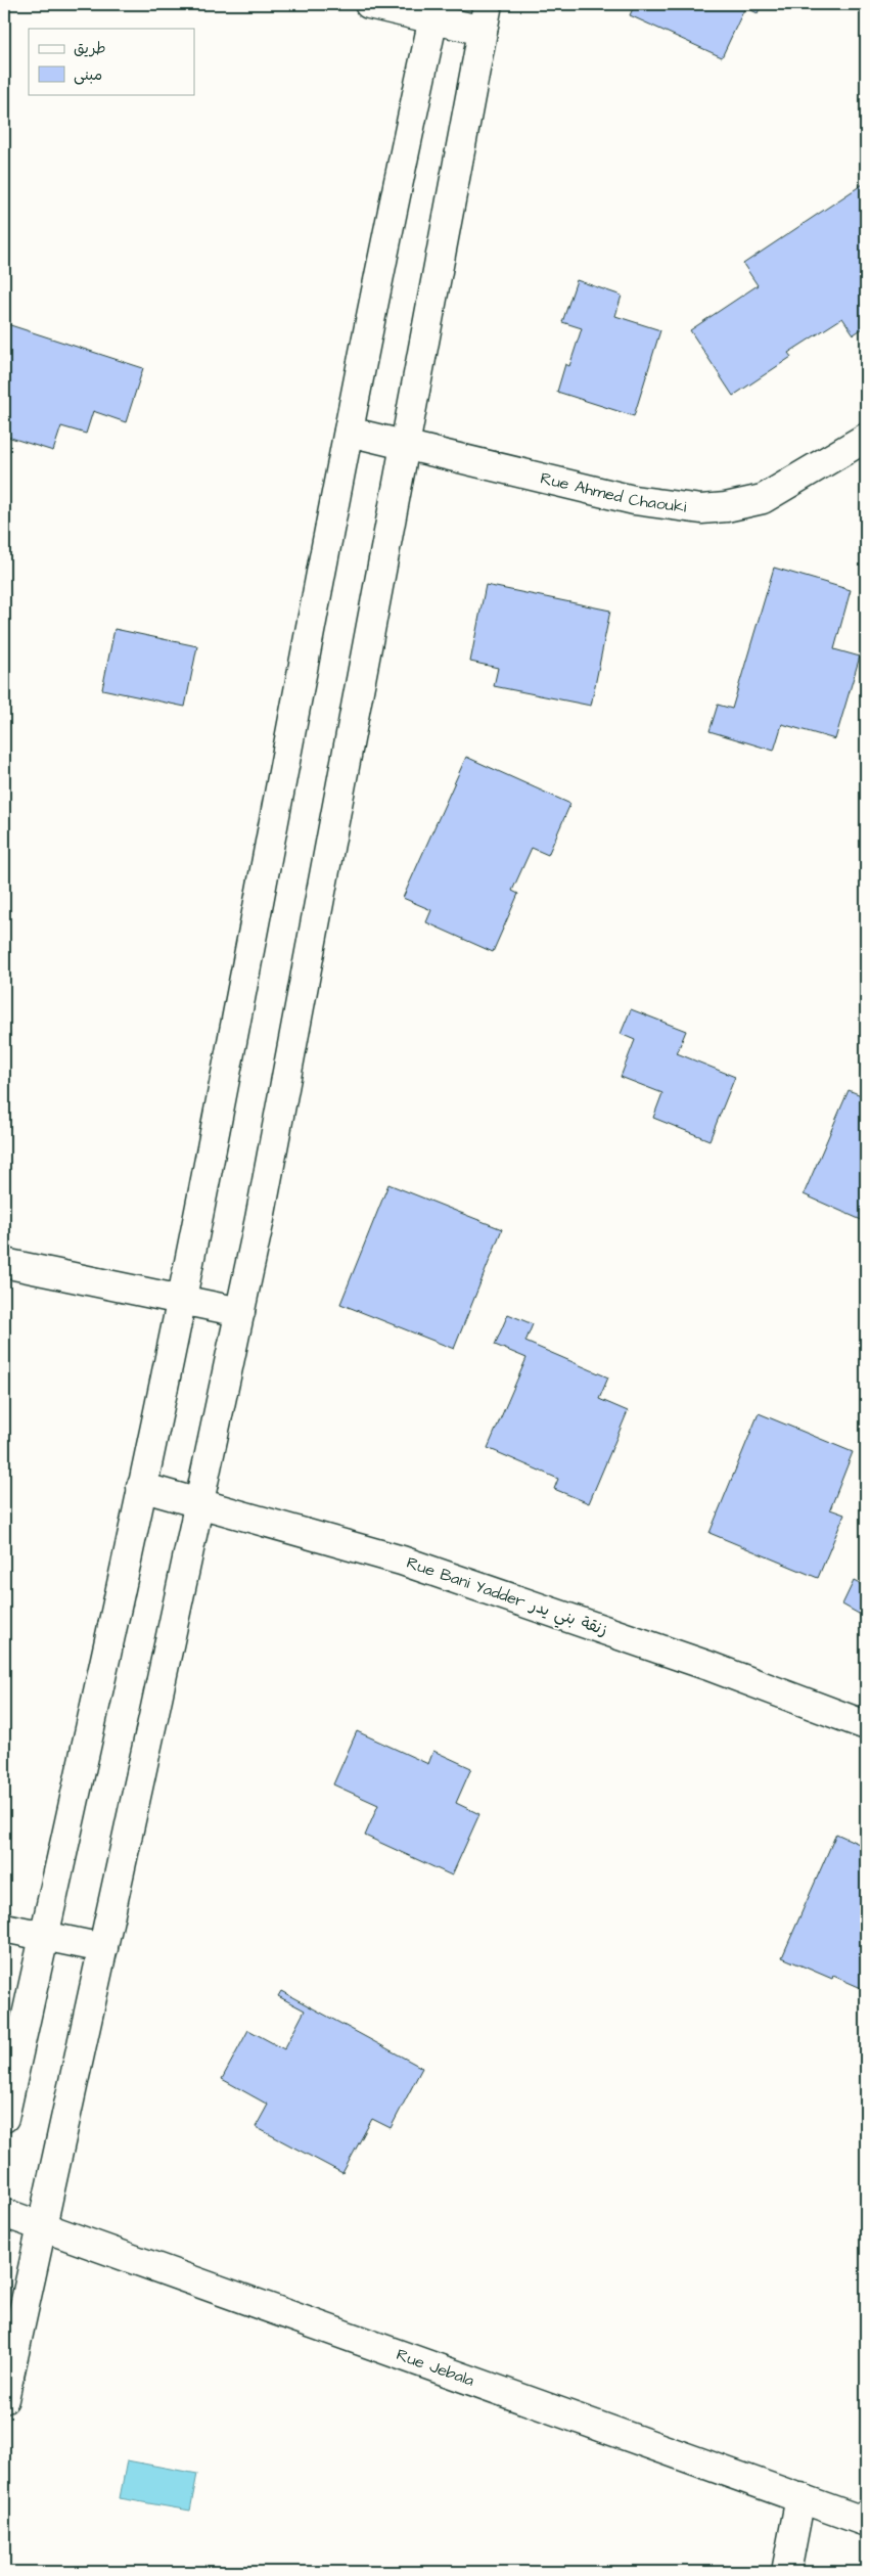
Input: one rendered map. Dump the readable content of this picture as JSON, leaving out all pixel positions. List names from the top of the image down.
{
  "streets": {
    "street": ["Rue Ahmed Chaouki", "Rue Bani Yadder زنقة بني يدر", "Rue Jebala"]
  },
  "legend": ["طريق", "مبنى"]
}
